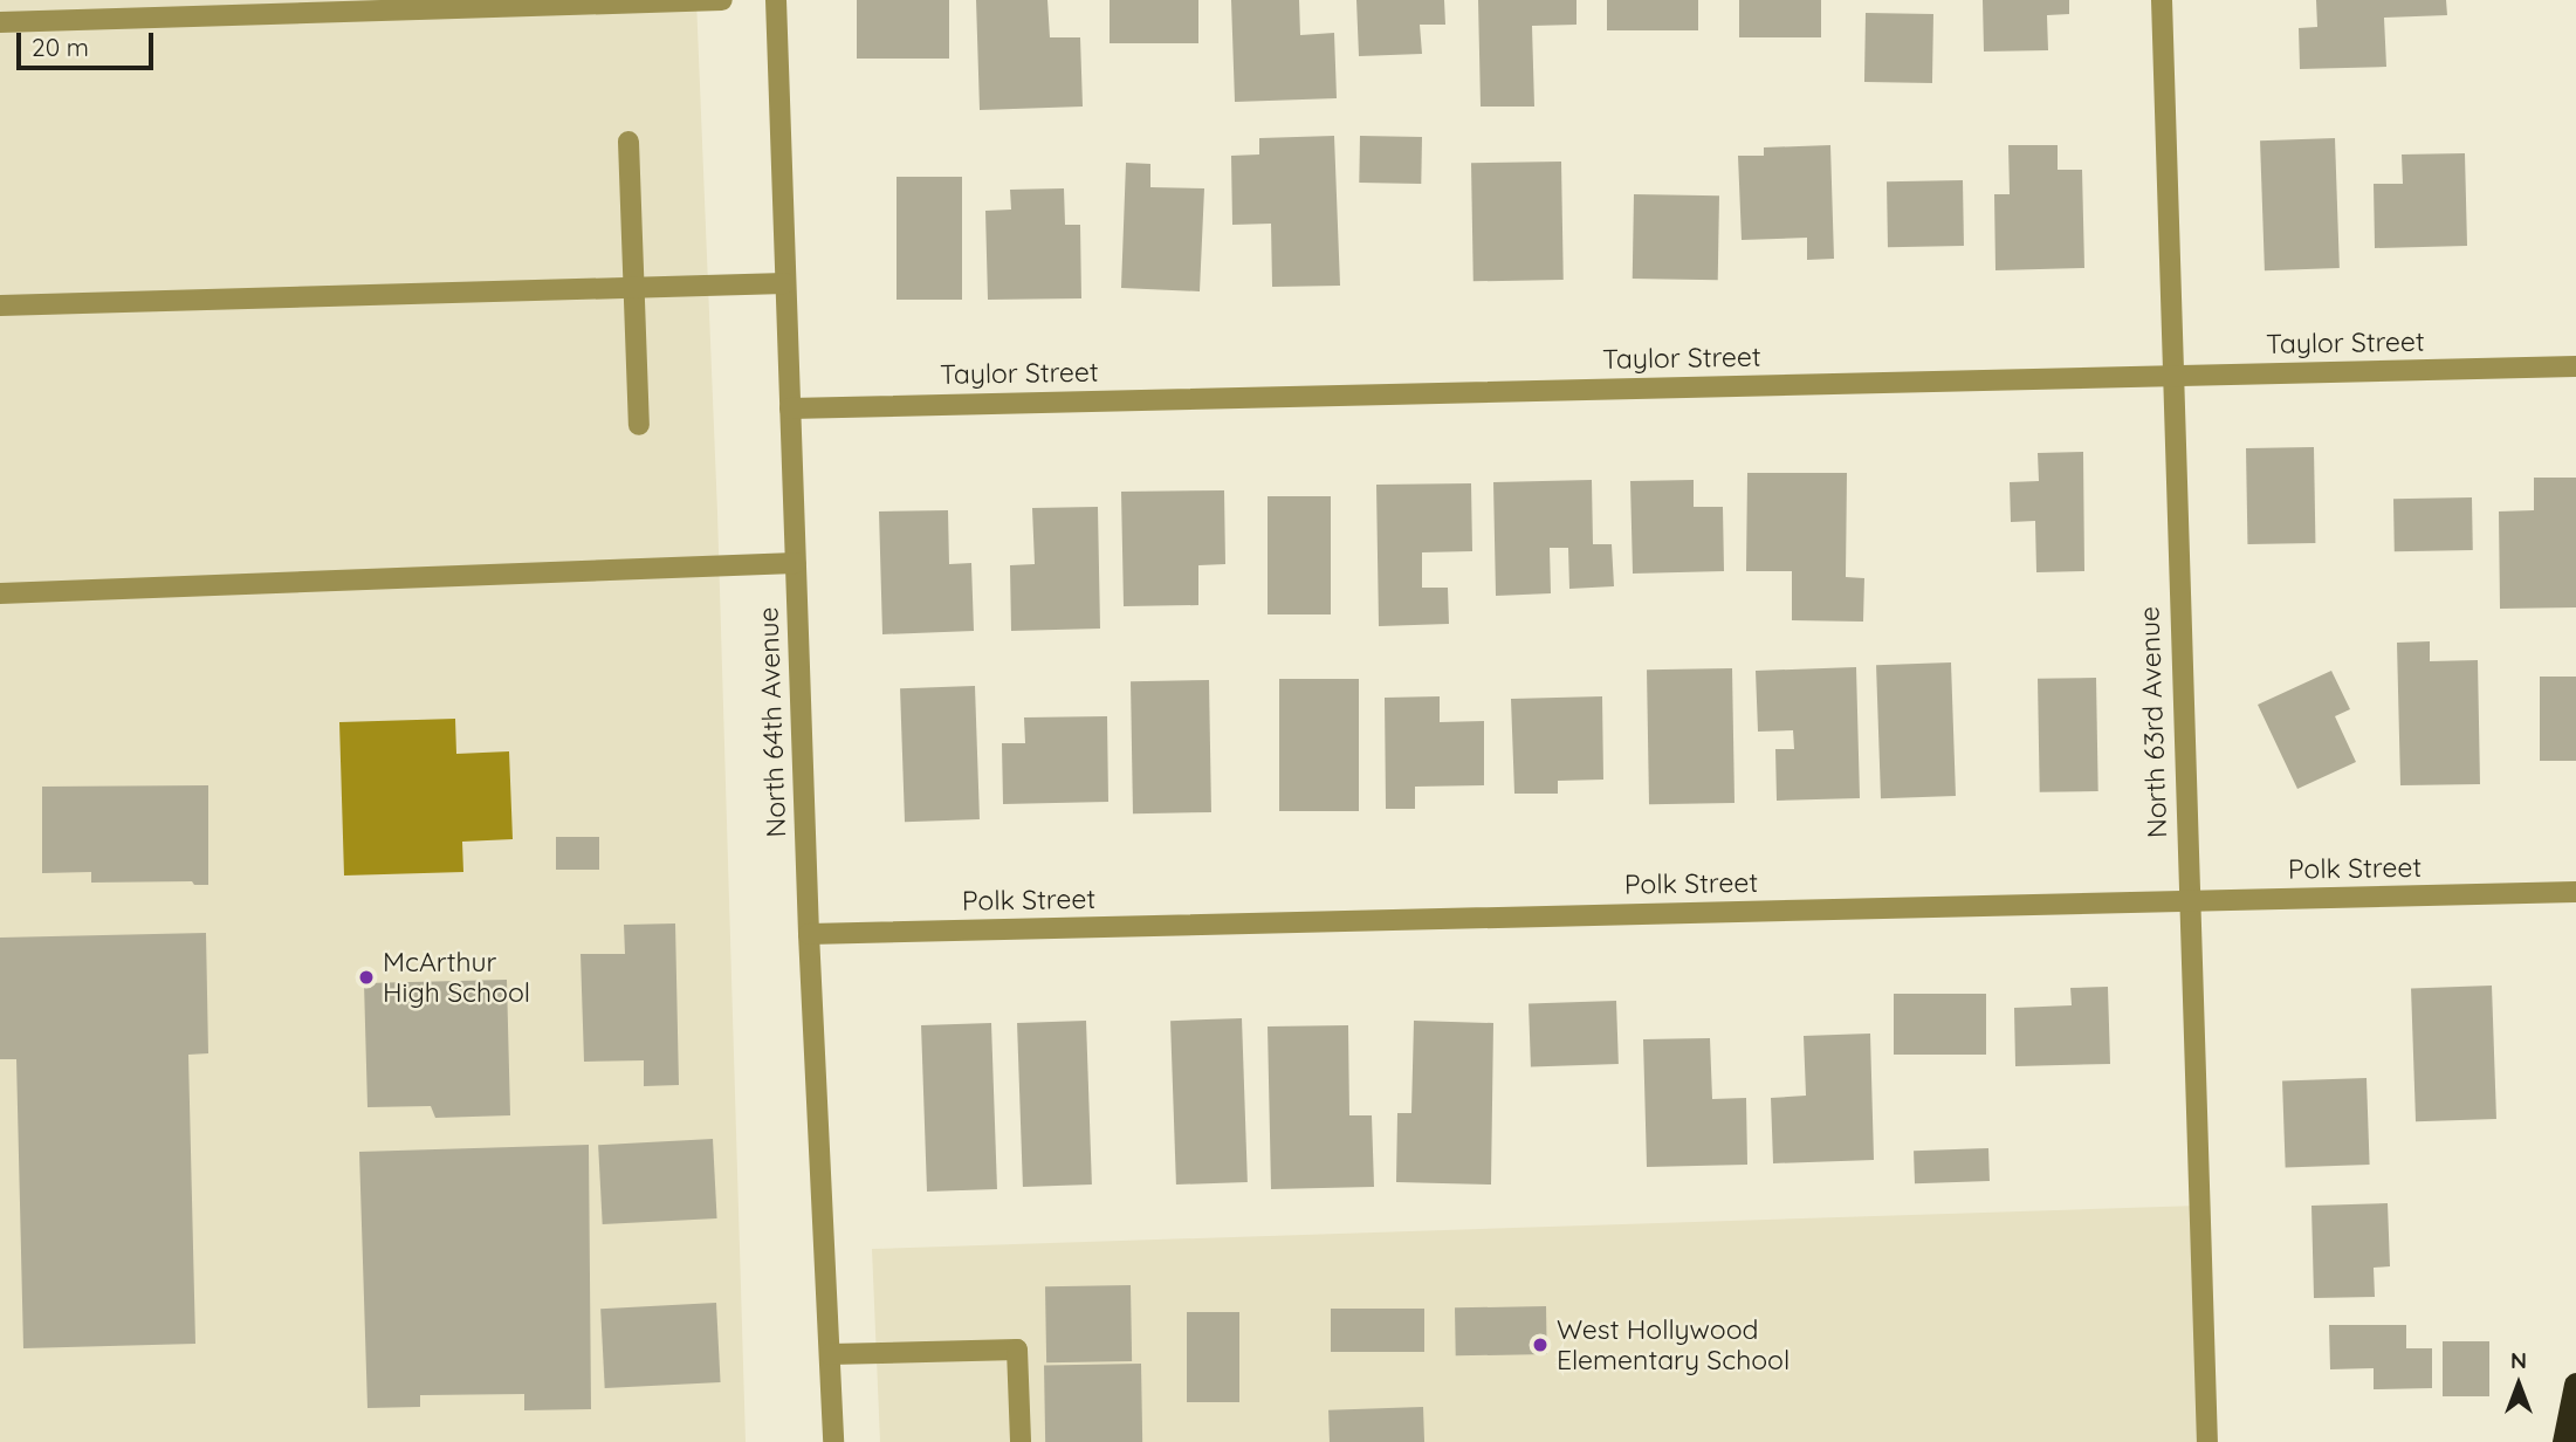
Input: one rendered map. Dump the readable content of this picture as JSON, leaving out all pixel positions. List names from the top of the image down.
{
  "streets": {
    "street": [
      "Taylor Street",
      "North 64th Avenue",
      "North 63rd Avenue",
      "Polk Street"
    ]
  },
  "crossings": [
    ["Taylor Street", "North 64th Avenue"],
    ["Taylor Street", "North 63rd Avenue"],
    ["North 64th Avenue", "Polk Street"],
    ["North 63rd Avenue", "Polk Street"]
  ],
  "places": ["McArthur High School", "West Hollywood Elementary School"],
  "scale_bar": "20 m",
  "north": "top"
}
